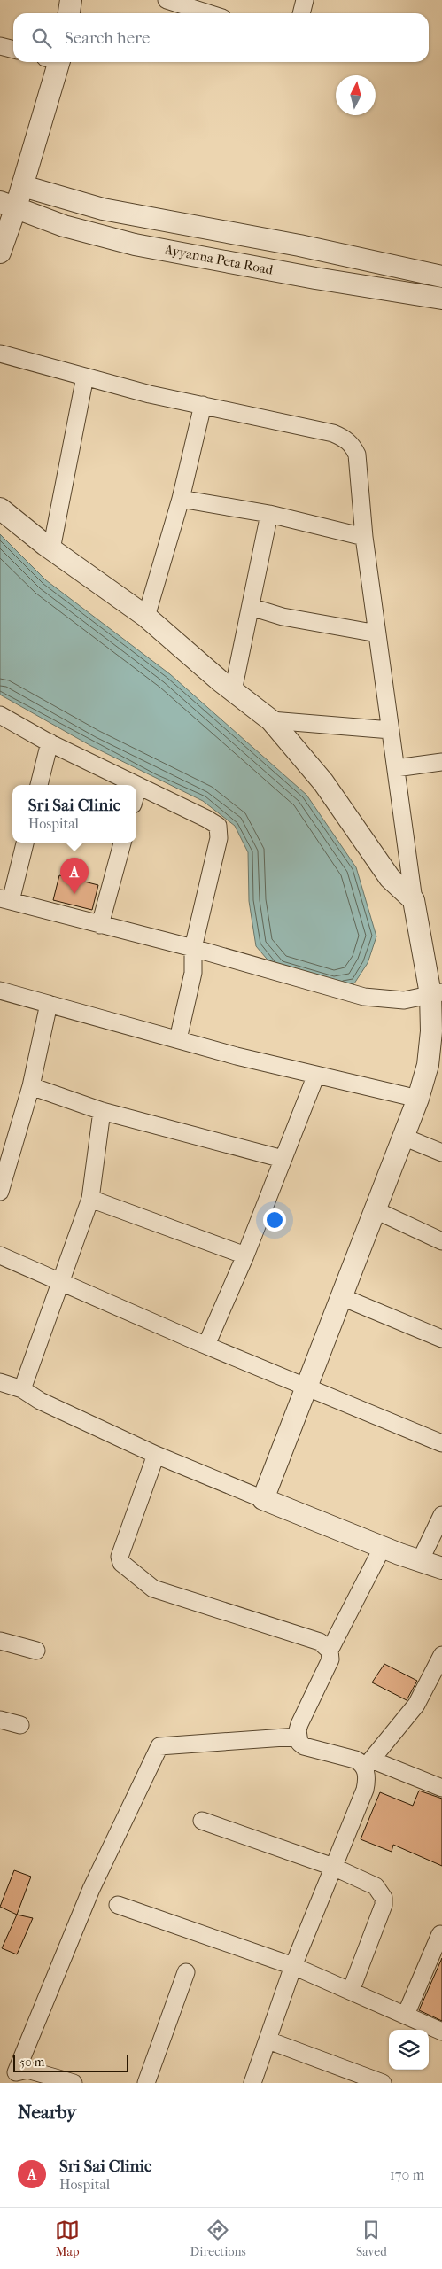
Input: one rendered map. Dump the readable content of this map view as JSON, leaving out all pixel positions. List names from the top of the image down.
{
  "streets": {
    "street": ["Ayyanna Peta Road"]
  },
  "scale_bar": "50 m",
  "north": "top",
  "page": {
    "search": "Search here",
    "popup": ["Sri Sai Clinic", "Hospital"],
    "pins": "A",
    "scale": "50 m",
    "heading": "Nearby",
    "list": [
      {
        "mark": "A",
        "name": "Sri Sai Clinic",
        "note": "Hospital",
        "value": "170 m"
      }
    ],
    "nav": ["Map", "Directions", "Saved"]
  }
}
